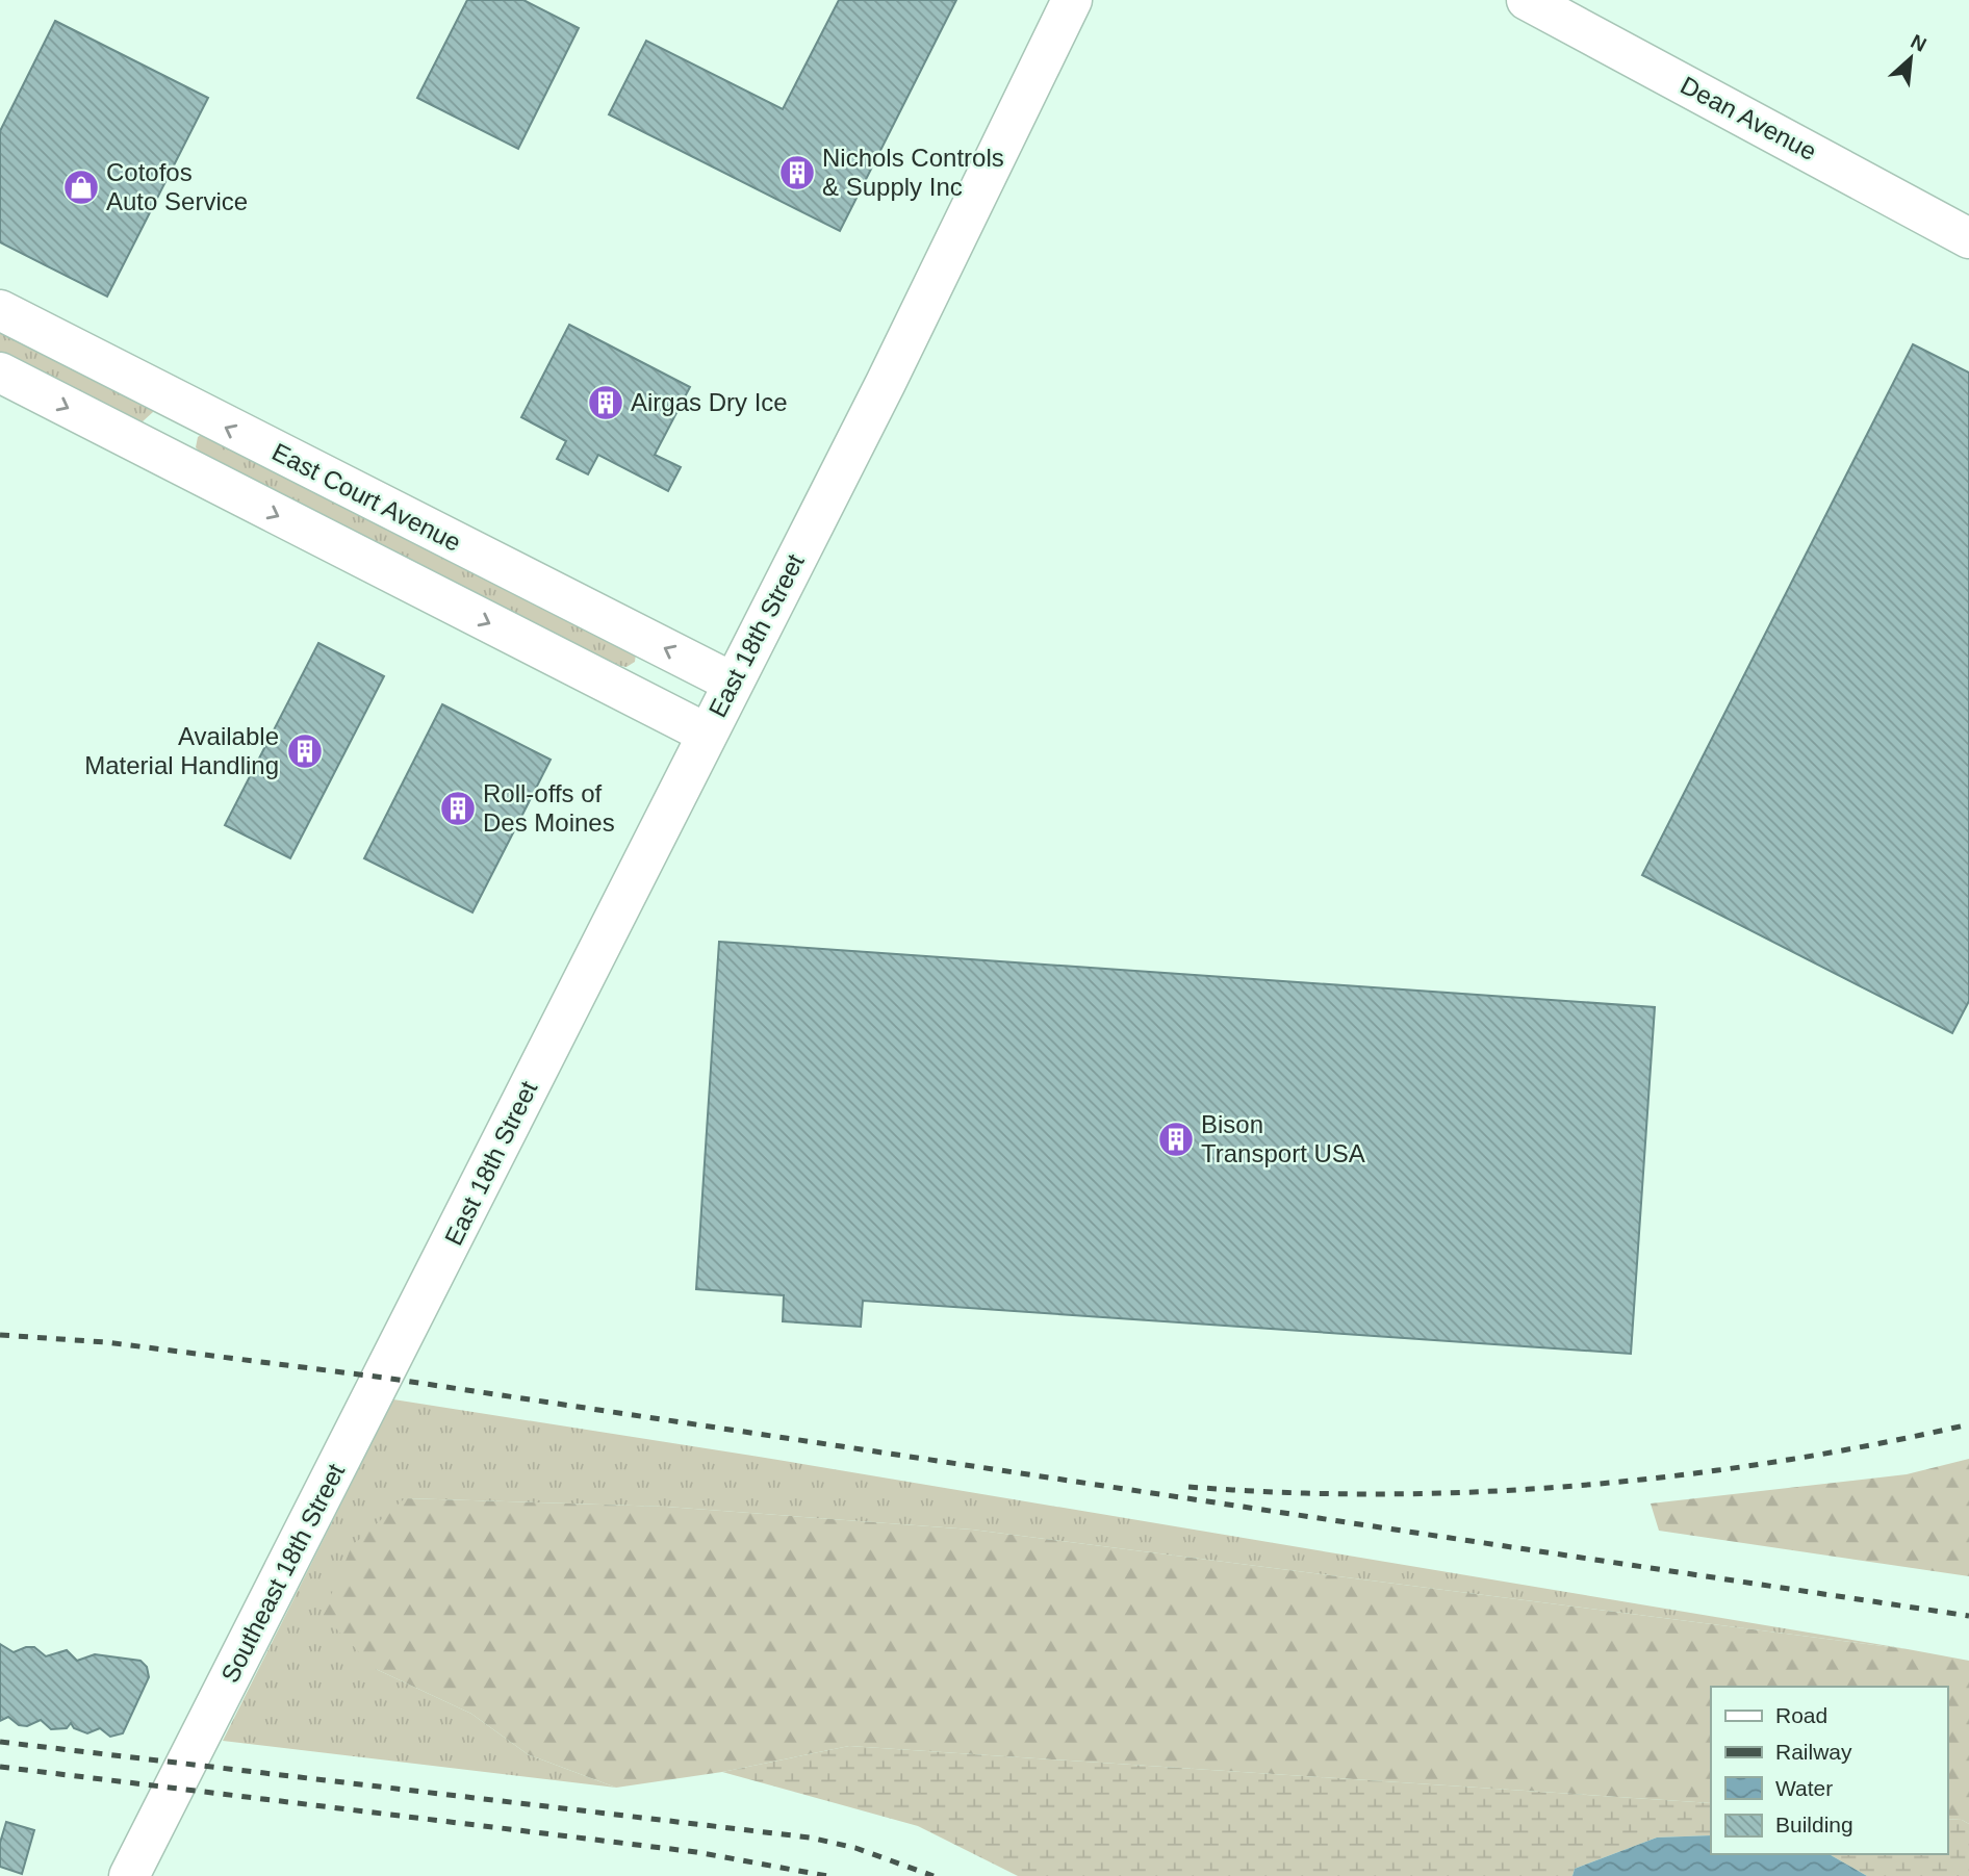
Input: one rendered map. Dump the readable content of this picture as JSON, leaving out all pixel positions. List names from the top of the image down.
{
  "streets": {
    "street": [
      "Dean Avenue",
      "East Court Avenue",
      "East 18th Street",
      "Southeast 18th Street"
    ]
  },
  "crossings": [
    ["East Court Avenue", "East 18th Street"],
    ["East 18th Street", "Southeast 18th Street"]
  ],
  "places": {
    "building": [
      "Nichols Controls & Supply Inc",
      "Airgas Dry Ice",
      "Available Material Handling",
      "Roll-offs of Des Moines",
      "Bison Transport USA"
    ],
    "shop": ["Cotofos Auto Service"]
  },
  "legend": [
    "Road",
    "Railway",
    "Water",
    "Building"
  ],
  "north": "top right"
}
